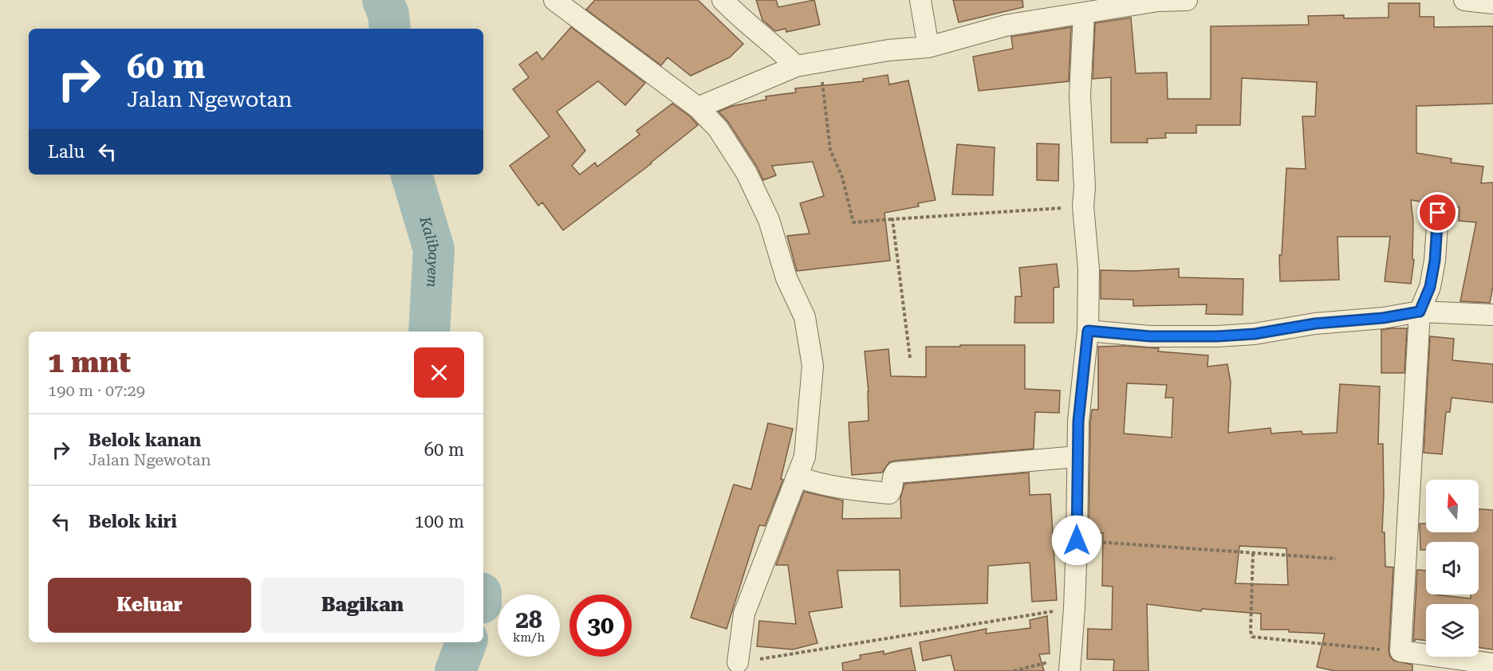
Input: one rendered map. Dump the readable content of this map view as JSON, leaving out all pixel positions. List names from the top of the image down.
{
  "water": ["Kalibayem"],
  "north": "top",
  "page": {
    "turn": ["60 m", "Jalan Ngewotan"],
    "then": "Lalu",
    "heading": ["1 mnt", "190 m · 07:29"],
    "list": [
      {
        "name": "Belok kanan",
        "note": "Jalan Ngewotan",
        "value": "60 m"
      },
      {
        "name": "Belok kiri",
        "value": "100 m"
      }
    ],
    "buttons": ["Keluar", "Bagikan"],
    "speed": "28 km/h",
    "limit": "30"
  }
}
